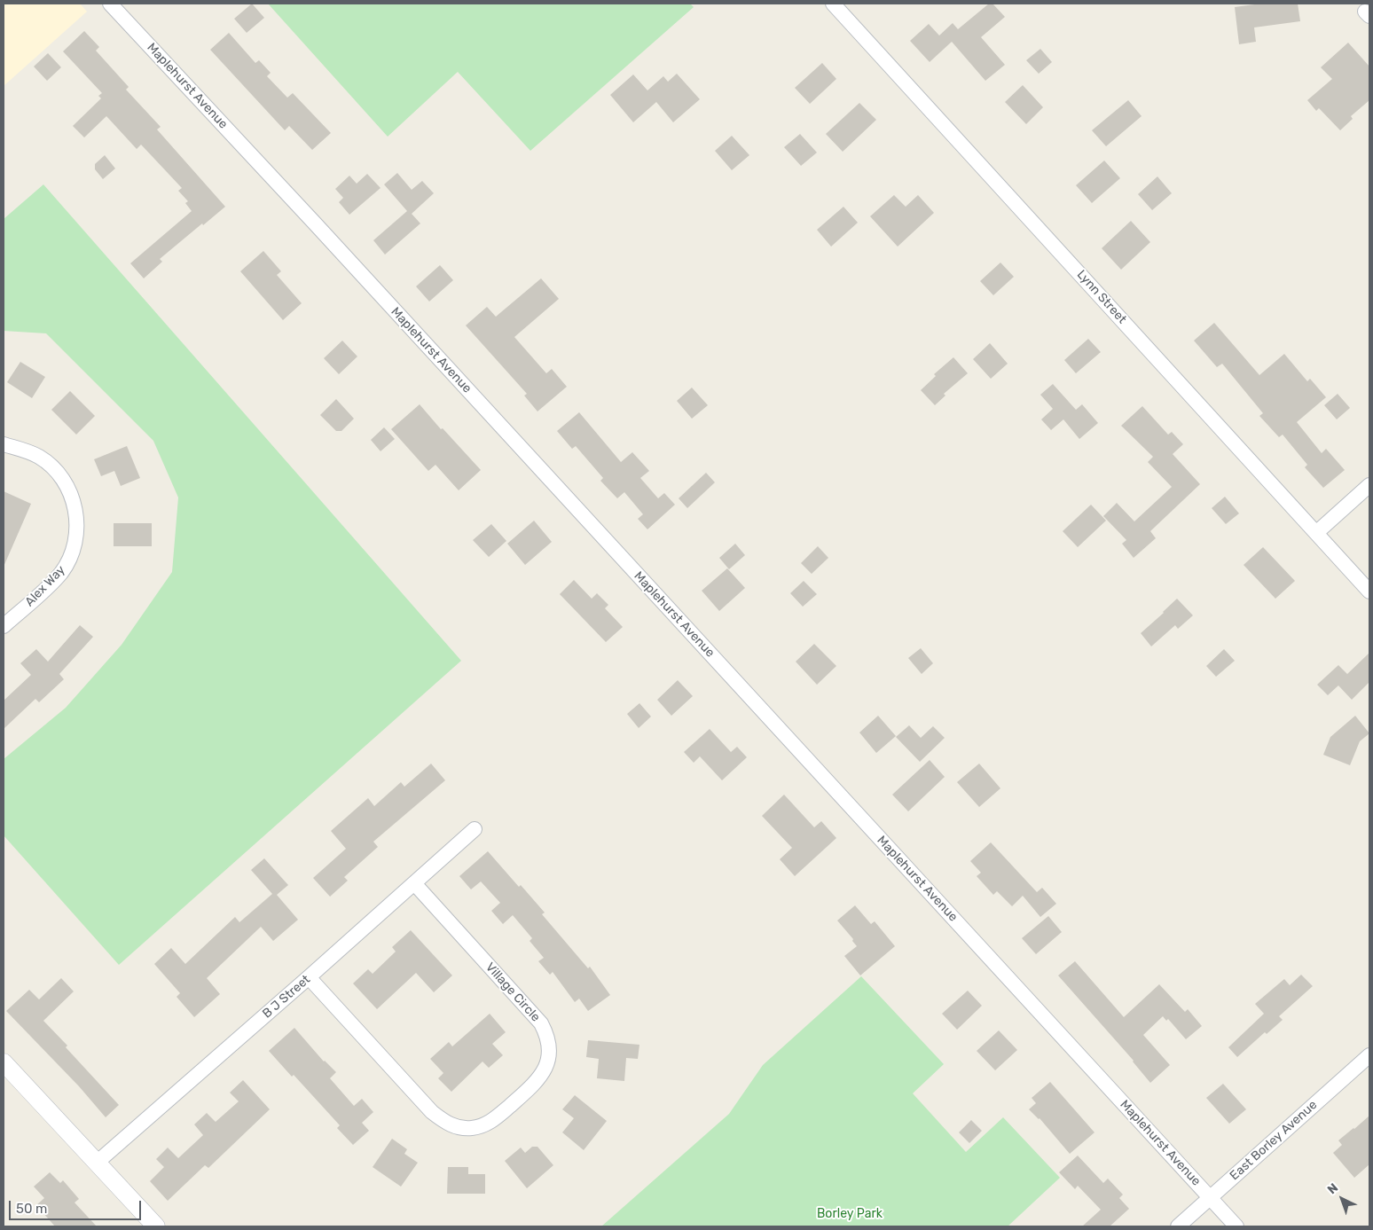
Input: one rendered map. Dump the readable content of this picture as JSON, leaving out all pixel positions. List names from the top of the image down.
{
  "streets": {
    "street": [
      "Maplehurst Avenue",
      "Lynn Street",
      "Alex Way",
      "Village Circle",
      "B J Street",
      "East Borley Avenue"
    ]
  },
  "crossings": [
    ["Maplehurst Avenue", "East Borley Avenue"],
    ["Village Circle", "B J Street"]
  ],
  "parks": ["Borley Park"],
  "scale_bar": "50 m",
  "north": "top left"
}
